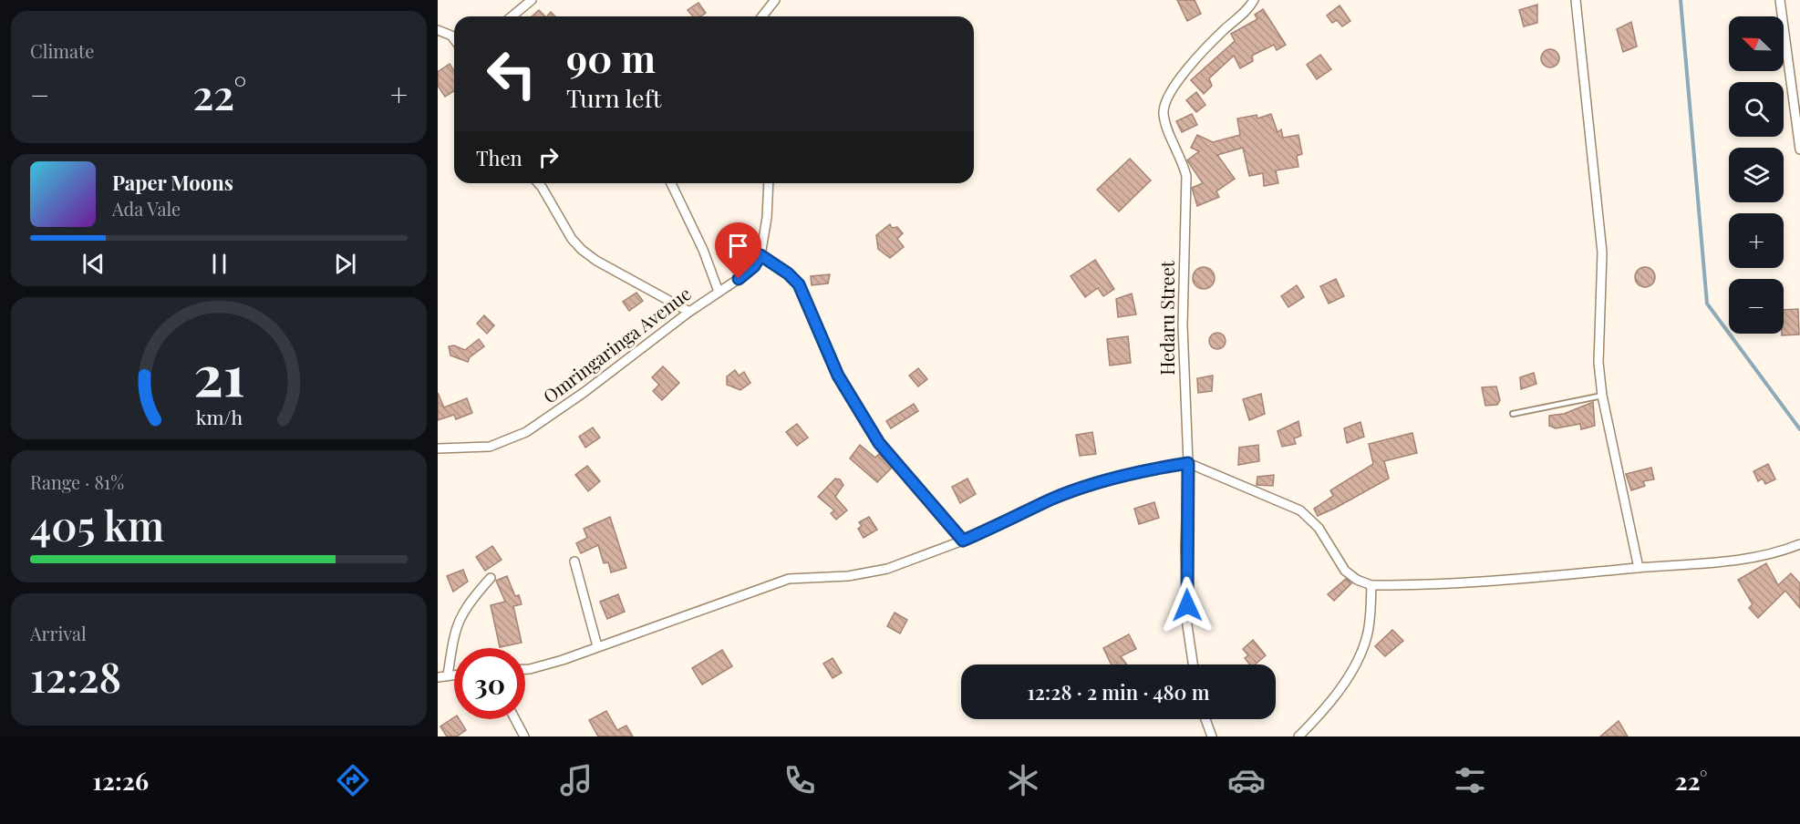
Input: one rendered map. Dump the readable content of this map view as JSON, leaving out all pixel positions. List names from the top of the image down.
{
  "streets": {
    "street": ["Hedaru Street", "Omringaringa Avenue"]
  },
  "north": "top left",
  "page": {
    "tile": [
      "Climate",
      ["Range · 81%", "405 km"],
      ["Arrival", "12:28"]
    ],
    "map_buttons": ["+", "−"],
    "turn": ["90 m", "Turn left"],
    "heat": ["−", "22°", "+"],
    "then": "Then",
    "song": ["Paper Moons", "Ada Vale"],
    "limit": "30",
    "trip": "12:28 · 2 min · 480 m",
    "tabs": ["12:26", "22°"],
    "gauge": ["21", "km/h"]
  }
}
